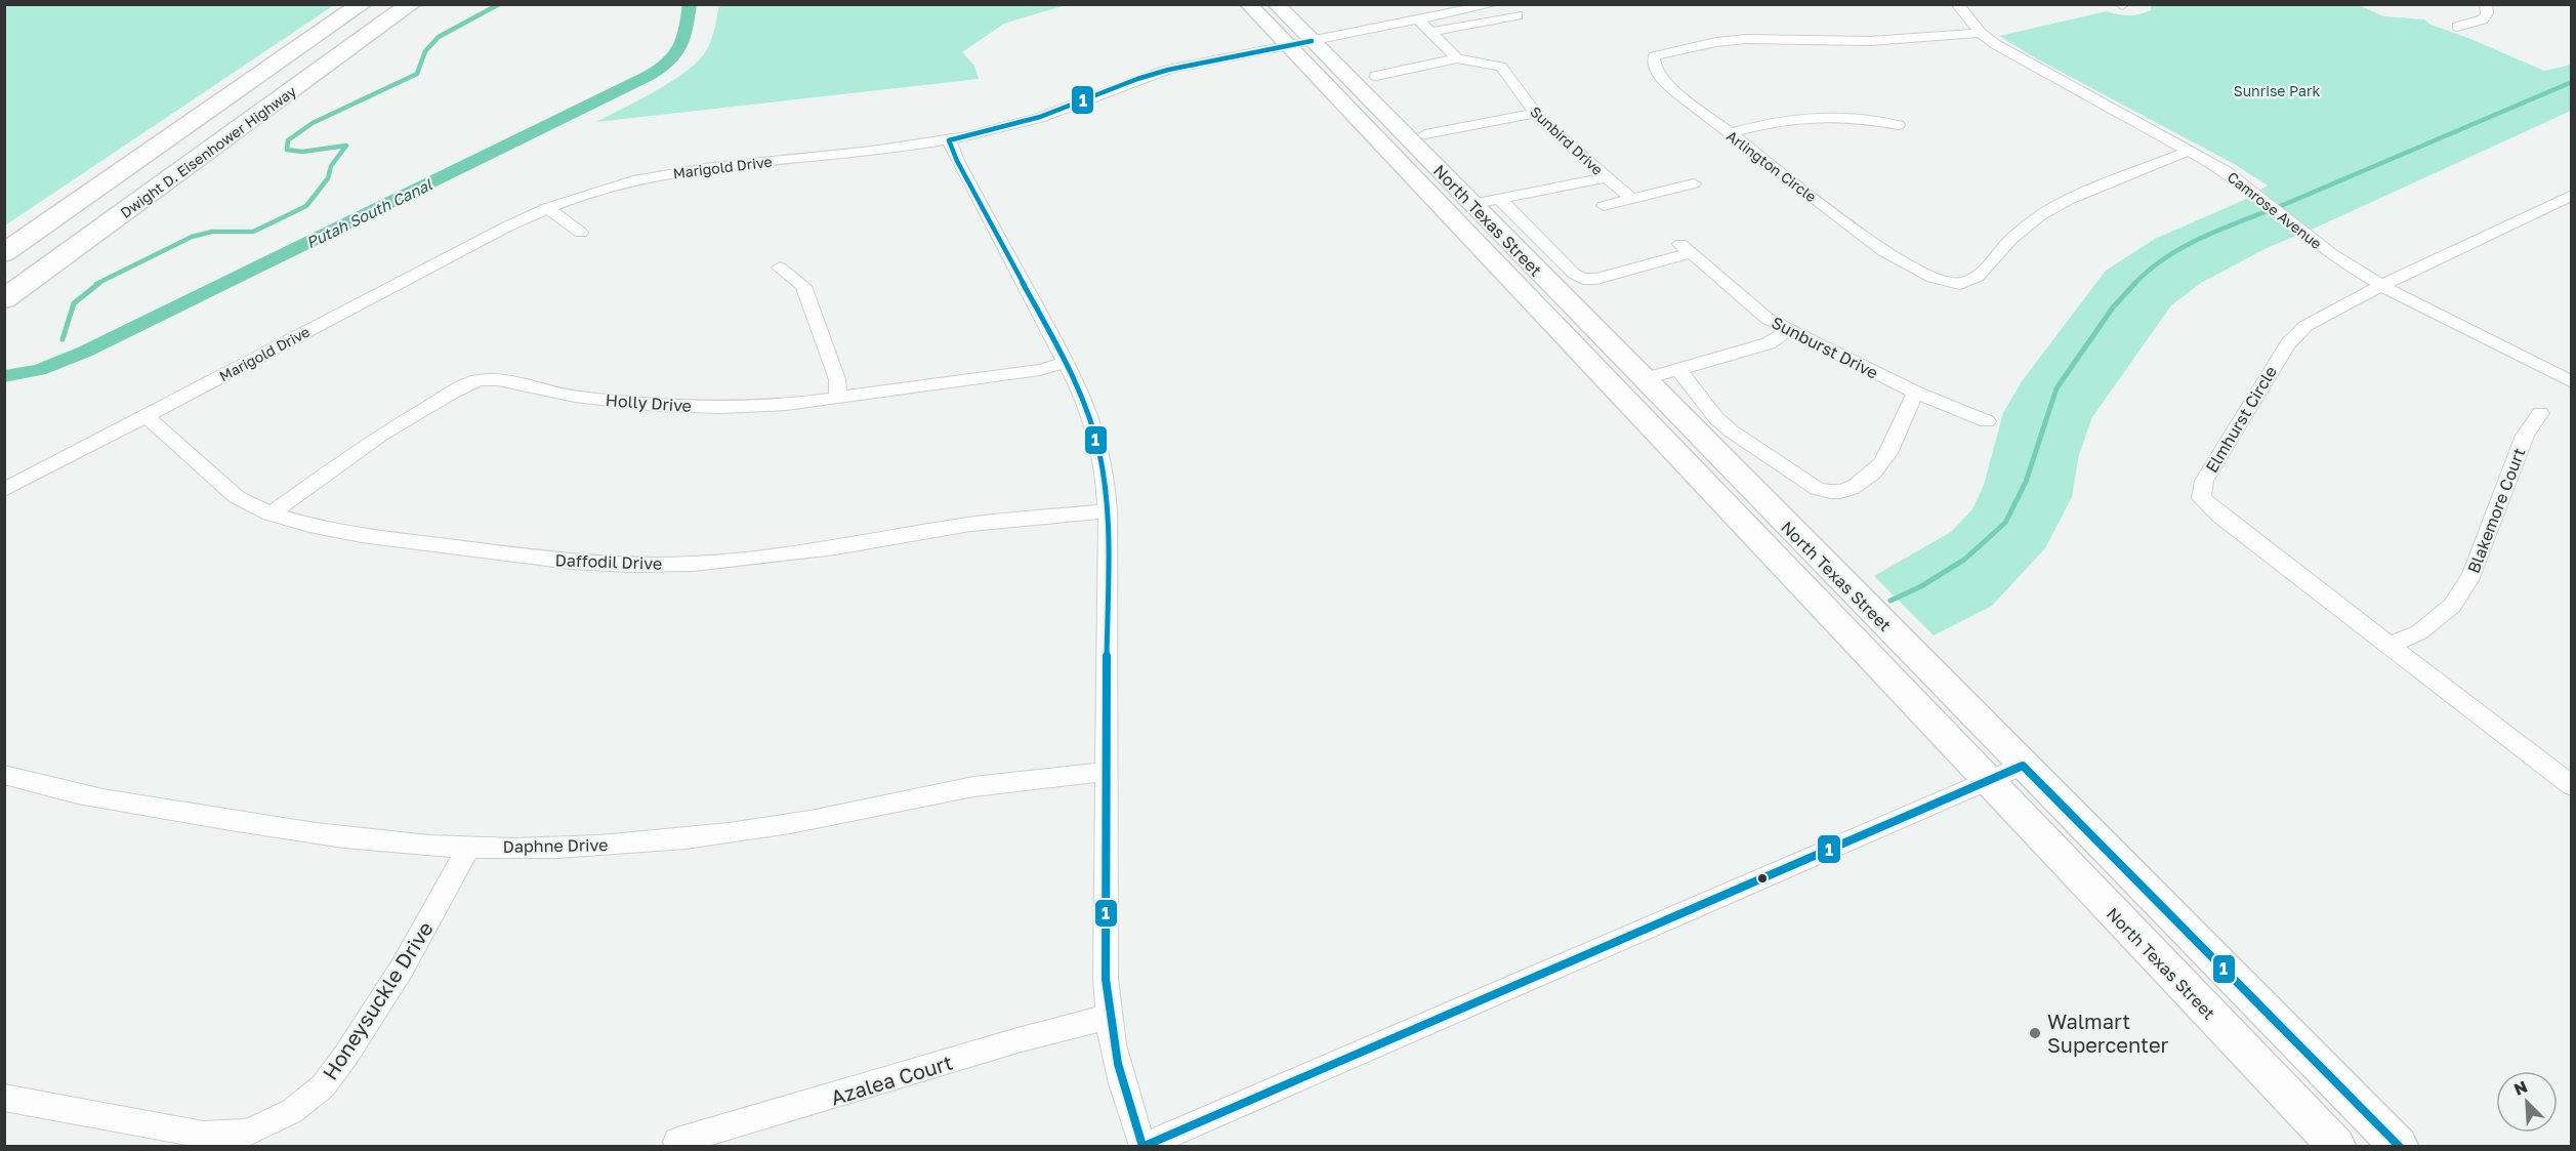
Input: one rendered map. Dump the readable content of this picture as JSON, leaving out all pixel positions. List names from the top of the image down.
{
  "streets": {
    "highway": ["Dwight D. Eisenhower Highway"],
    "main road": ["North Texas Street"],
    "street": [
      "Sunbird Drive",
      "Arlington Circle",
      "Marigold Drive",
      "Camrose Avenue",
      "Sunburst Drive",
      "Holly Drive",
      "Elmhurst Circle",
      "Blakemore Court",
      "Daffodil Drive",
      "Daphne Drive",
      "Honeysuckle Drive",
      "Azalea Court"
    ]
  },
  "crossings": [
    ["Arlington Circle", "Camrose Avenue"],
    ["Marigold Drive", "North Texas Street"],
    ["Marigold Drive", "Daffodil Drive"],
    ["Camrose Avenue", "Elmhurst Circle"],
    ["Holly Drive", "Daffodil Drive"],
    ["Elmhurst Circle", "Blakemore Court"],
    ["Daphne Drive", "Honeysuckle Drive"]
  ],
  "water": ["Putah South Canal"],
  "parks": ["Sunrise Park"],
  "places": ["Walmart Supercenter"],
  "lines": ["transit line 1"],
  "north": "top left"
}
